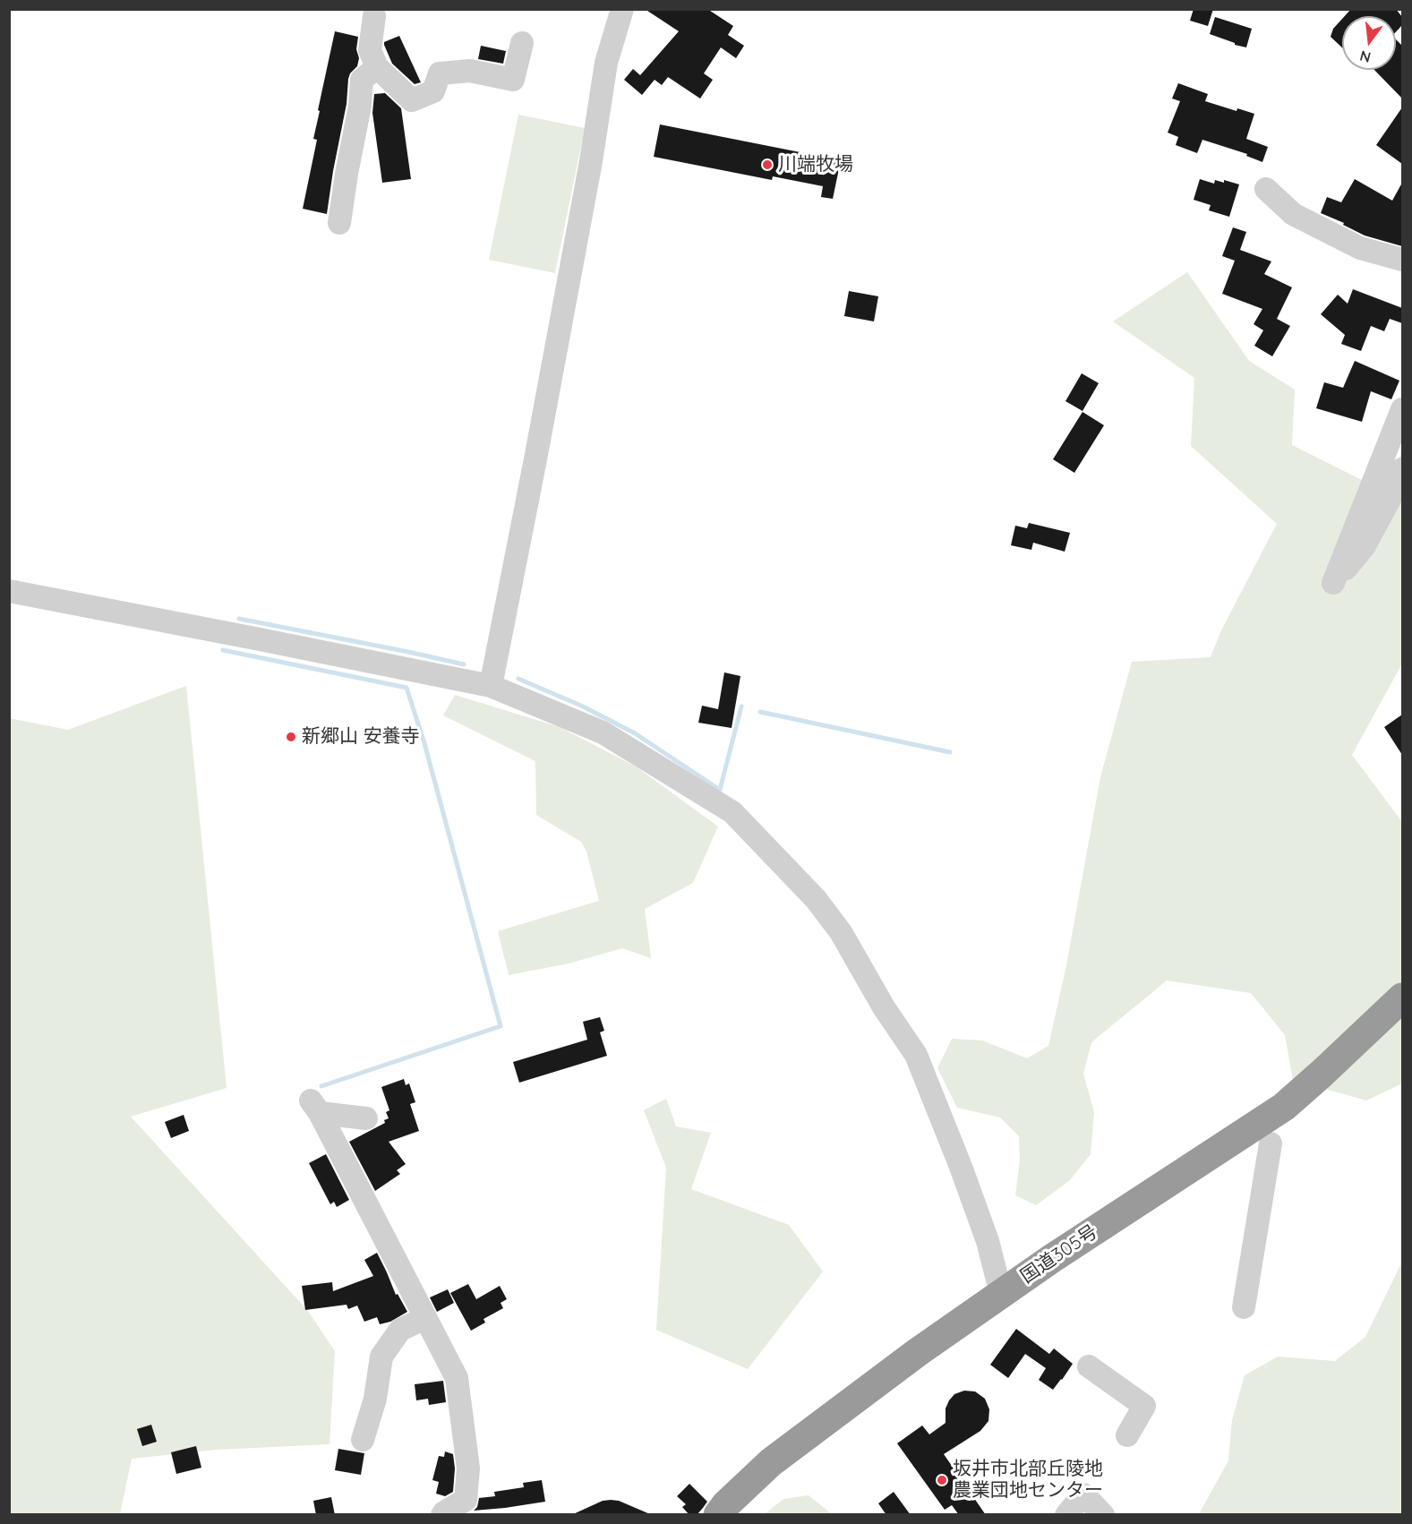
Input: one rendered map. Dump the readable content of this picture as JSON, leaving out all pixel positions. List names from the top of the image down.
{
  "streets": {
    "highway": ["国道305号"]
  },
  "places": ["川端牧場", "新郷山 安養寺", "坂井市北部丘陵地 農業団地センター"],
  "north": "bottom"
}
